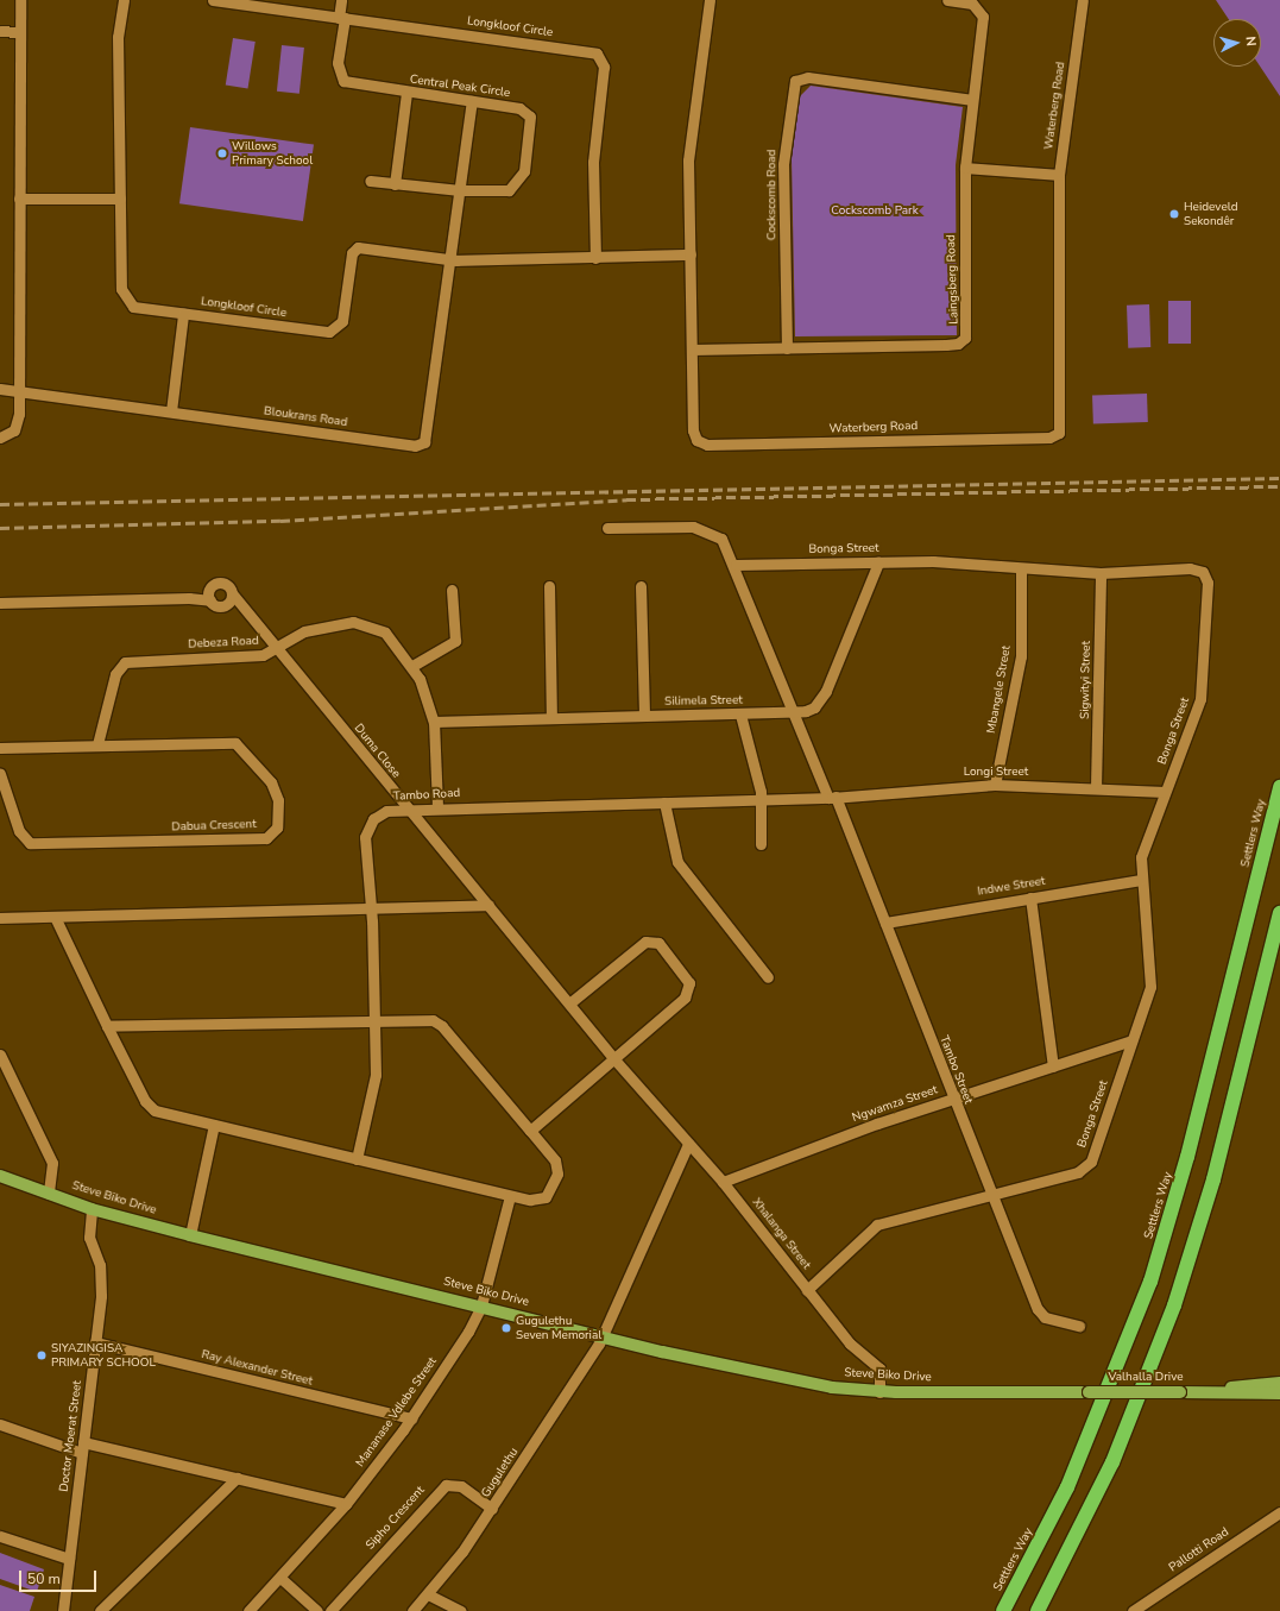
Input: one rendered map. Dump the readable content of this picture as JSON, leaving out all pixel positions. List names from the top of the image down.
{
  "streets": {
    "highway": ["Settlers Way"],
    "main road": ["Steve Biko Drive", "Valhalla Drive"],
    "street": [
      "Longkloof Circle",
      "Central Peak Circle",
      "Waterberg Road",
      "Cockscomb Road",
      "Laingsberg Road",
      "Bloukrans Road",
      "Bonga Street",
      "Debeza Road",
      "Sigwityi Street",
      "Mbangele Street",
      "Silimela Street",
      "Duma Close",
      "Longi Street",
      "Tambo Road",
      "Dabua Crescent",
      "Indwe Street",
      "Tambo Street",
      "Ngwamza Street",
      "Xhalanga Street",
      "Ray Alexander Street",
      "Mananase Vdlebe Street",
      "Doctor Moerat Street",
      "Gugulethu",
      "Sipho Crescent",
      "Pallotti Road"
    ]
  },
  "crossings": [
    ["Longkloof Circle", "Central Peak Circle"],
    ["Longkloof Circle", "Waterberg Road"],
    ["Longkloof Circle", "Bloukrans Road"],
    ["Waterberg Road", "Laingsberg Road"],
    ["Cockscomb Road", "Laingsberg Road"],
    ["Bonga Street", "Sigwityi Street"],
    ["Bonga Street", "Mbangele Street"],
    ["Bonga Street", "Silimela Street"],
    ["Bonga Street", "Longi Street"],
    ["Bonga Street", "Indwe Street"],
    ["Bonga Street", "Tambo Street"],
    ["Bonga Street", "Ngwamza Street"],
    ["Debeza Road", "Silimela Street"],
    ["Debeza Road", "Duma Close"],
    ["Debeza Road", "Tambo Road"],
    ["Debeza Road", "Dabua Crescent"],
    ["Sigwityi Street", "Longi Street"],
    ["Mbangele Street", "Longi Street"],
    ["Silimela Street", "Tambo Street"],
    ["Duma Close", "Tambo Road"],
    ["Duma Close", "Xhalanga Street"],
    ["Longi Street", "Tambo Road"],
    ["Longi Street", "Tambo Street"],
    ["Tambo Road", "Tambo Street"],
    ["Indwe Street", "Tambo Street"],
    ["Tambo Street", "Ngwamza Street"],
    ["Ngwamza Street", "Xhalanga Street"],
    ["Steve Biko Drive", "Xhalanga Street"],
    ["Steve Biko Drive", "Valhalla Drive"],
    ["Steve Biko Drive", "Mananase Vdlebe Street"],
    ["Steve Biko Drive", "Doctor Moerat Street"],
    ["Steve Biko Drive", "Gugulethu"],
    ["Xhalanga Street", "Gugulethu"],
    ["Ray Alexander Street", "Mananase Vdlebe Street"],
    ["Ray Alexander Street", "Doctor Moerat Street"],
    ["Gugulethu", "Sipho Crescent"]
  ],
  "parks": ["Cockscomb Park"],
  "places": [
    "Willows Primary School",
    "Heideveld Sekondêr",
    "Gugulethu Seven Memorial",
    "SIYAZINGISA PRIMARY SCHOOL"
  ],
  "scale_bar": "50 m",
  "north": "right"
}
